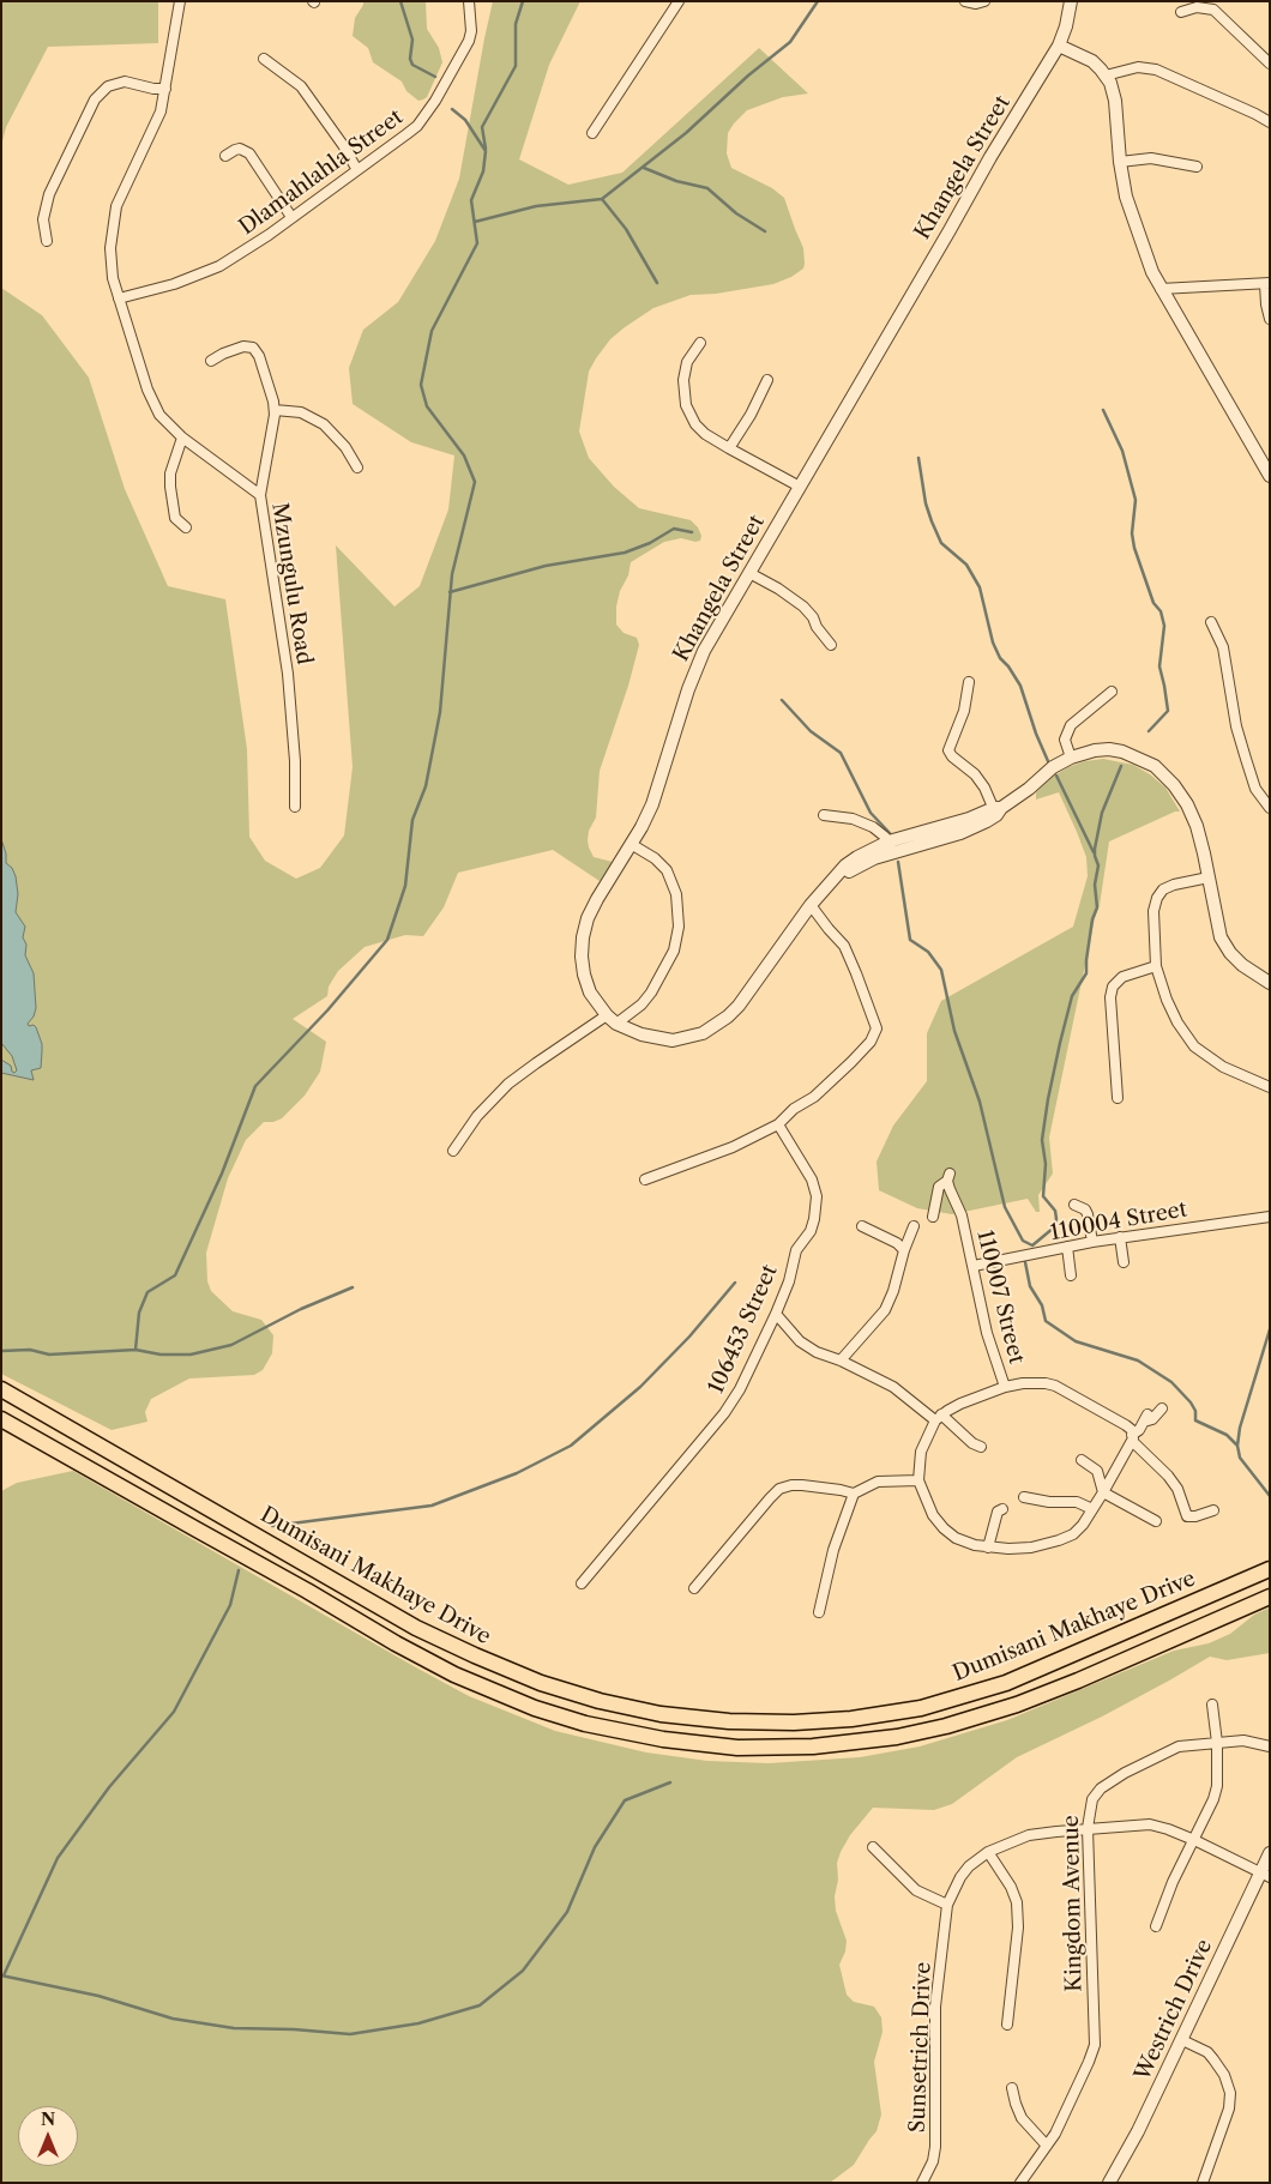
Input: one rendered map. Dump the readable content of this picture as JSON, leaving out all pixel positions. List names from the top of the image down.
{
  "streets": {
    "main road": ["Dumisani Makhaye Drive"],
    "street": [
      "Khangela Street",
      "Dlamahlahla Street",
      "Mzungulu Road",
      "110004 Street",
      "110007 Street",
      "106453 Street",
      "Kingdom Avenue",
      "Westrich Drive",
      "Sunsetrich Drive"
    ]
  },
  "crossings": [
    ["Dlamahlahla Street", "Mzungulu Road"],
    ["110004 Street", "110007 Street"],
    ["Kingdom Avenue", "Sunsetrich Drive"],
    ["Westrich Drive", "Sunsetrich Drive"]
  ],
  "north": "top"
}
